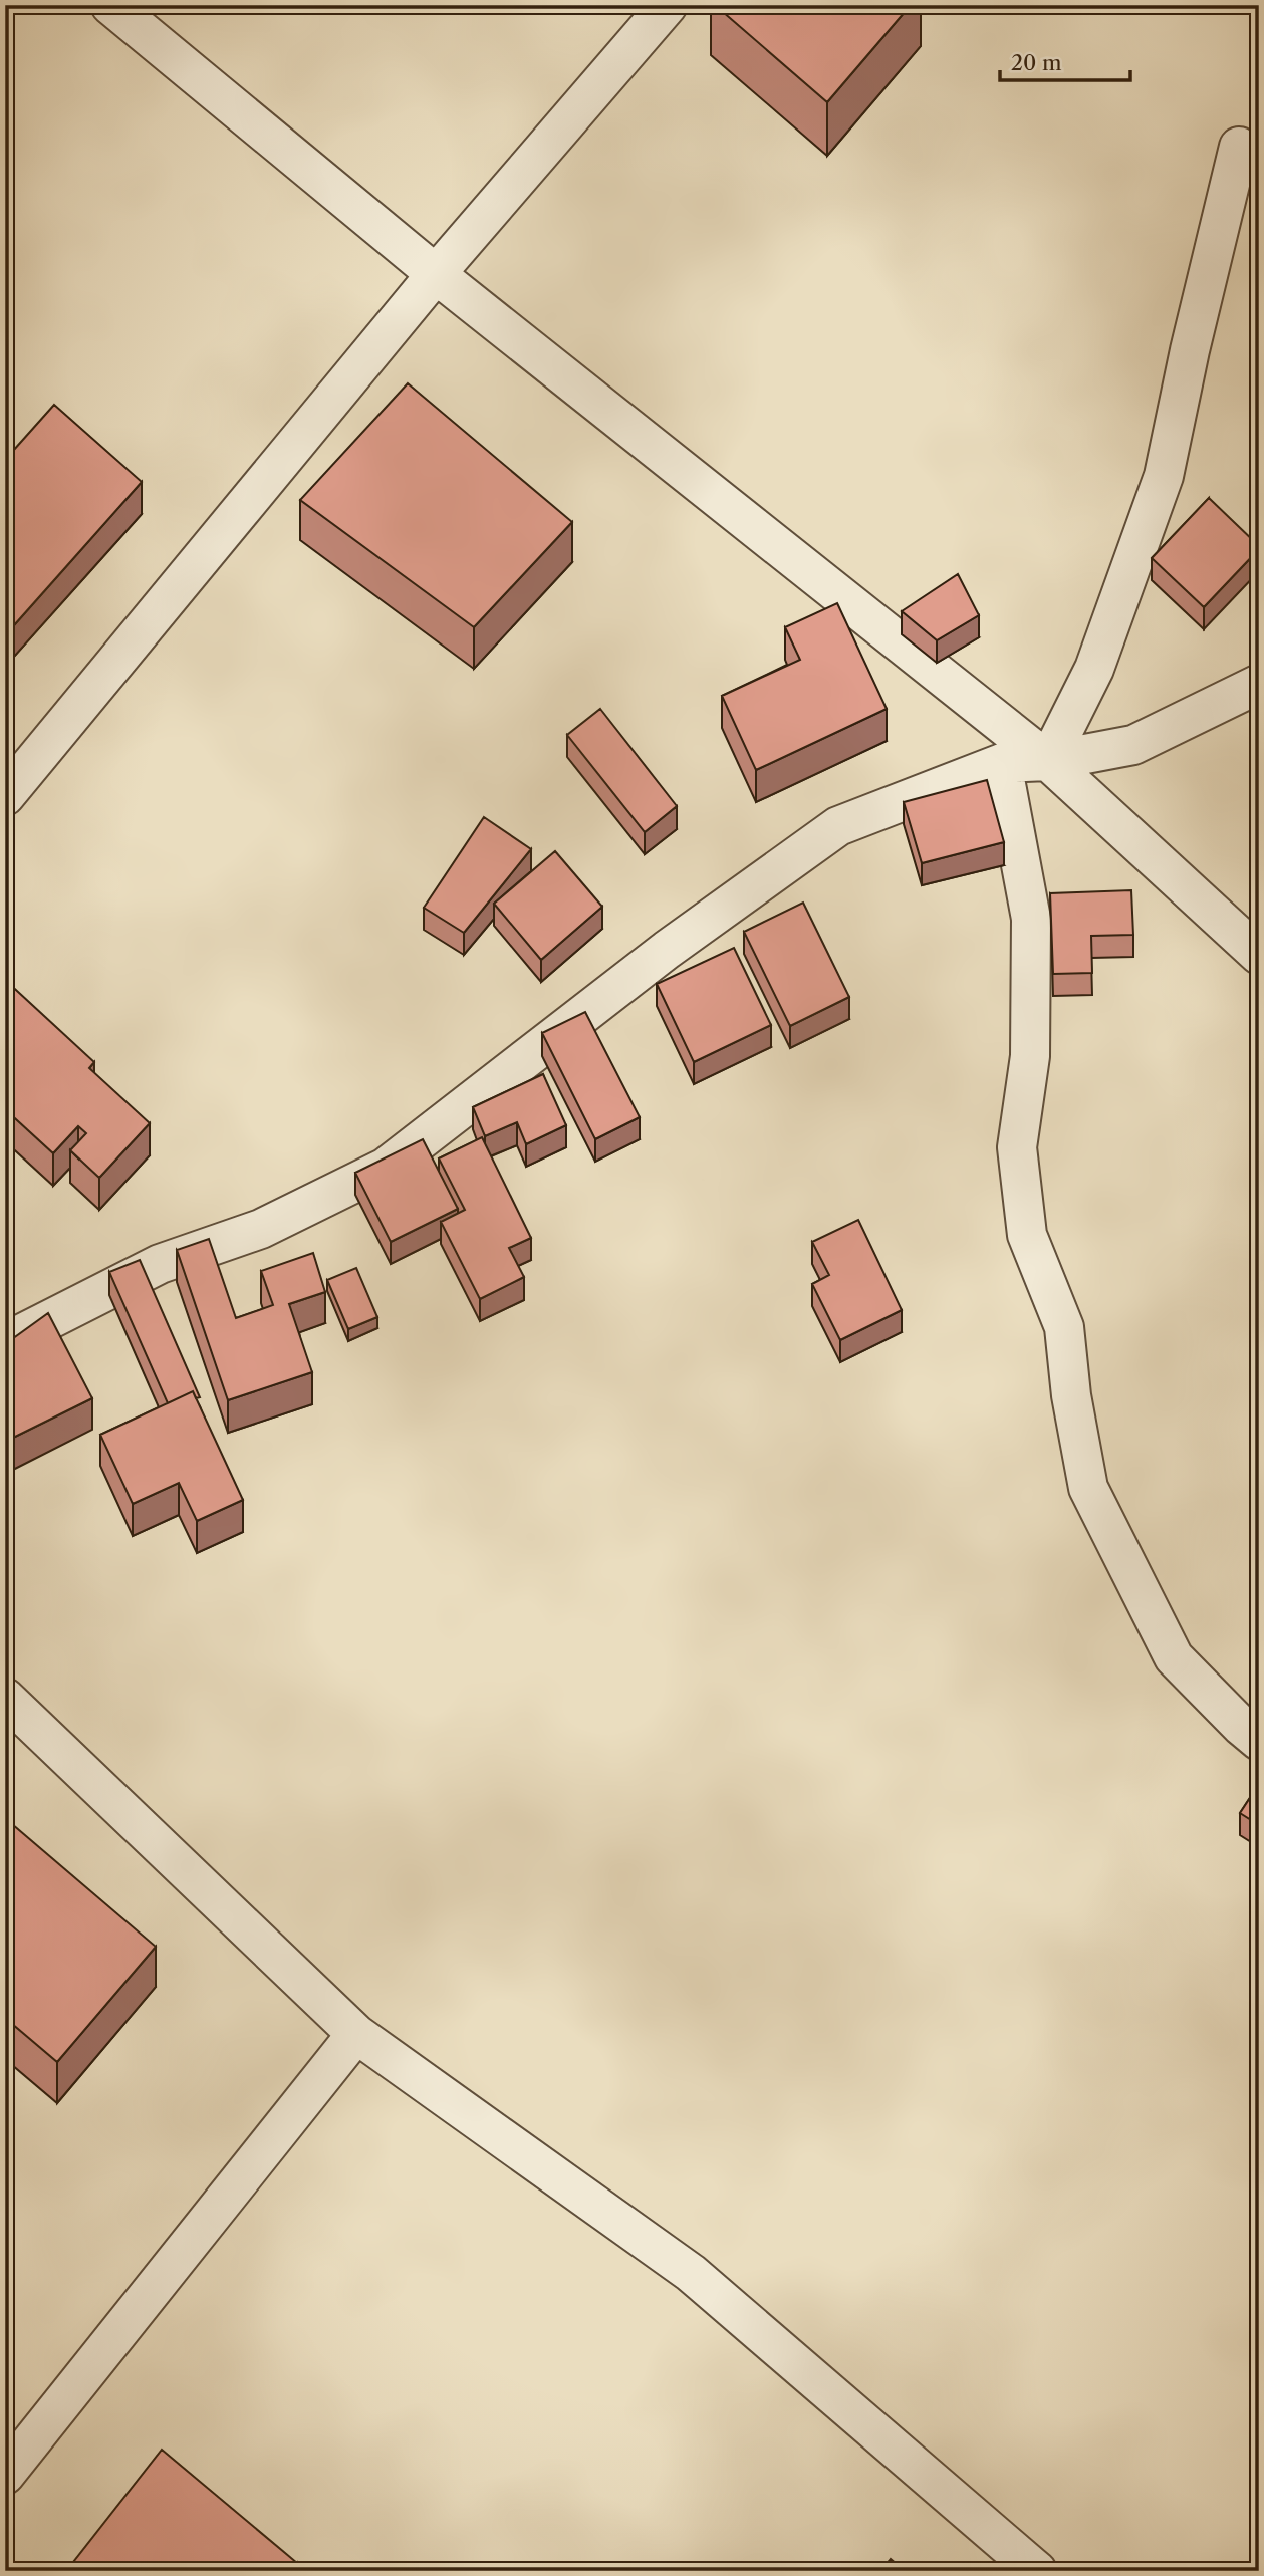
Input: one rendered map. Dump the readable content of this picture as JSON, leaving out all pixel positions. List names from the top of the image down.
{
  "scale_bar": "20 m"
}
